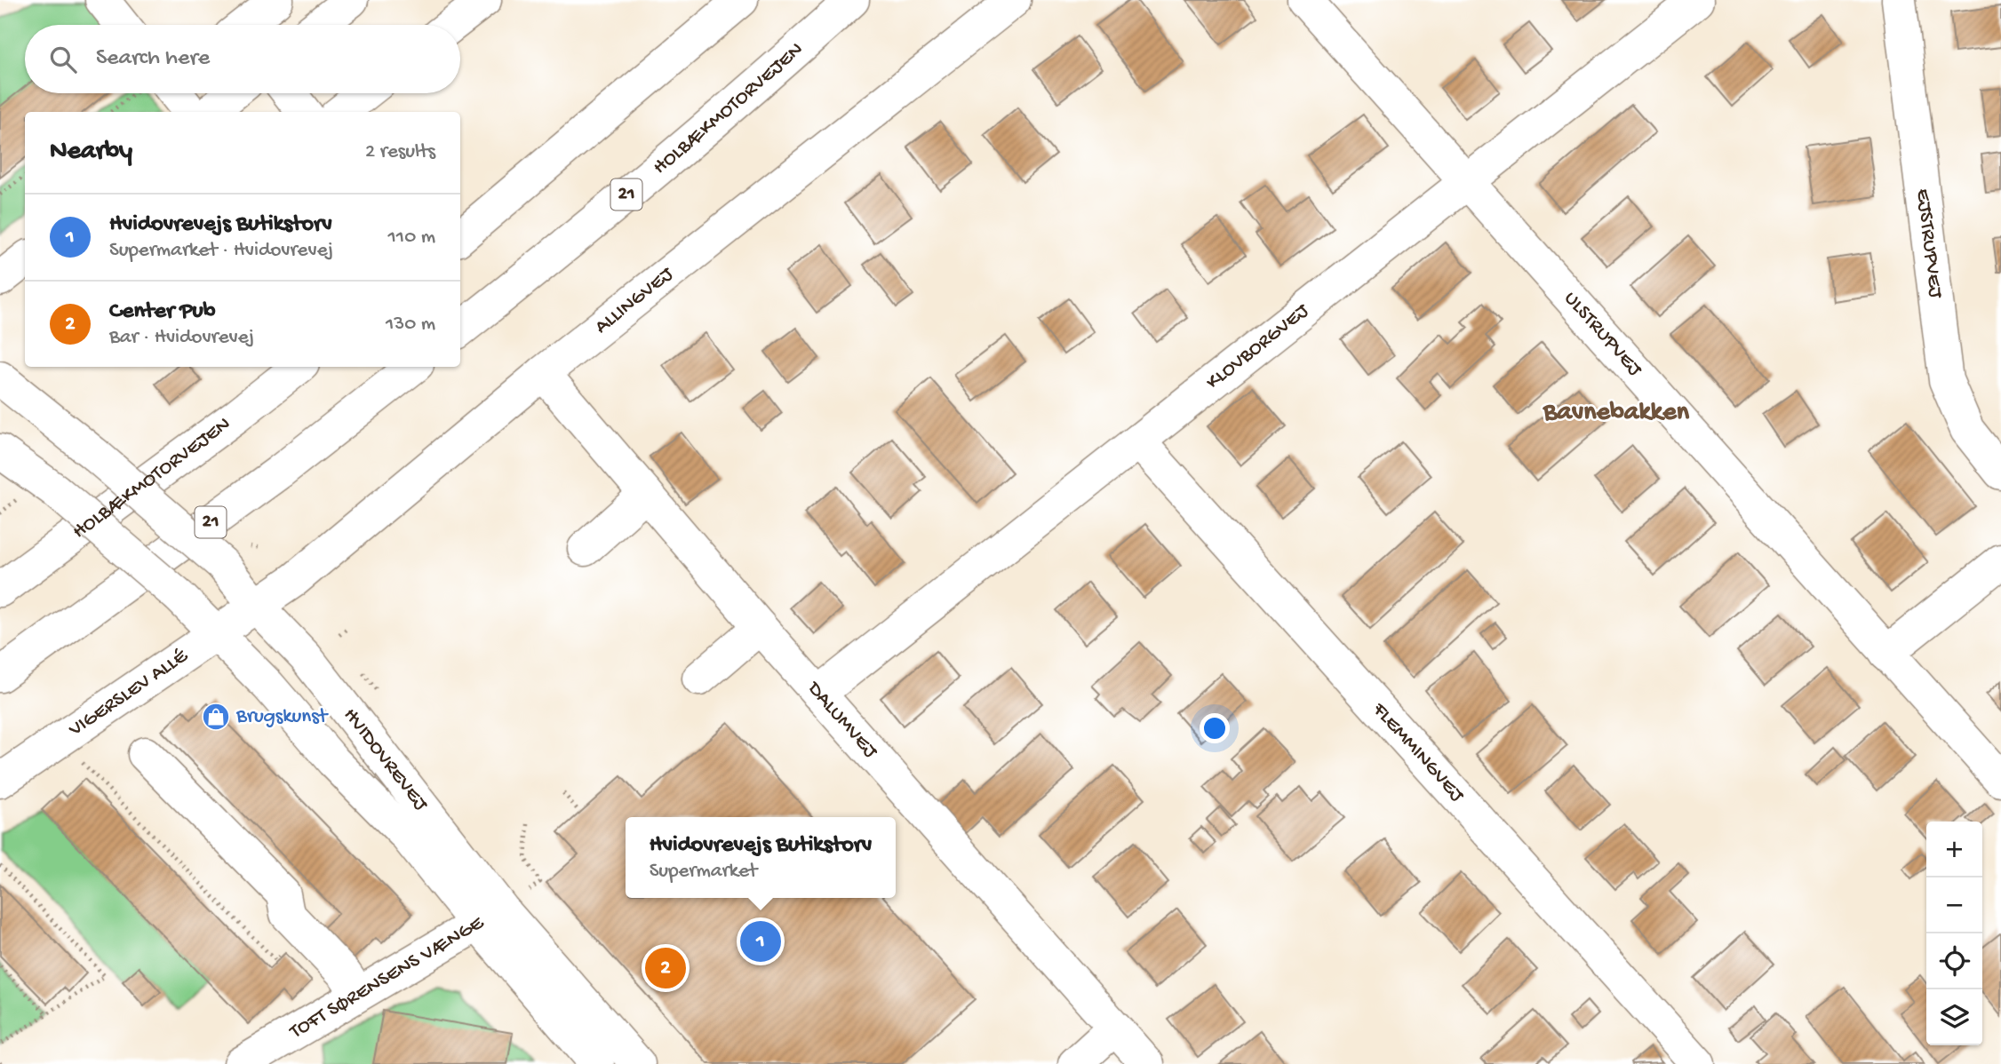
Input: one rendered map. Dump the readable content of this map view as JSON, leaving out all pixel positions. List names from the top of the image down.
{
  "streets": {
    "main road": [
      "HOLBÆKMOTORVEJEN",
      "21",
      "EJSTRUPVEJ",
      "ALLINGVEJ",
      "ULSTRUPVEJ",
      "KLOVBORGVEJ",
      "VIGERSLEV ALLÉ",
      "DALUMVEJ",
      "FLEMMINGVEJ",
      "HVIDOVREVEJ",
      "TOFT SØRENSENS VÆNGE"
    ]
  },
  "crossings": [
    ["ALLINGVEJ", "VIGERSLEV ALLÉ"],
    ["ALLINGVEJ", "DALUMVEJ"],
    ["ALLINGVEJ", "HVIDOVREVEJ"],
    ["ULSTRUPVEJ", "KLOVBORGVEJ"],
    ["KLOVBORGVEJ", "DALUMVEJ"],
    ["KLOVBORGVEJ", "FLEMMINGVEJ"],
    ["VIGERSLEV ALLÉ", "HVIDOVREVEJ"],
    ["HVIDOVREVEJ", "TOFT SØRENSENS VÆNGE"]
  ],
  "districts": ["Bavnebakken"],
  "places": {
    "shop": ["Brugskunst"]
  },
  "page": {
    "search": "Search here",
    "heading": ["Nearby", "2 results"],
    "list": [
      {
        "mark": "1",
        "name": "Hvidovrevejs Butikstorv",
        "note": "Supermarket · Hvidovrevej",
        "value": "110 m"
      },
      {
        "mark": "2",
        "name": "Center Pub",
        "note": "Bar · Hvidovrevej",
        "value": "130 m"
      }
    ],
    "popup": ["Hvidovrevejs Butikstorv", "Supermarket"],
    "map_buttons": ["+", "−"],
    "pins": ["1", "2"]
  }
}
